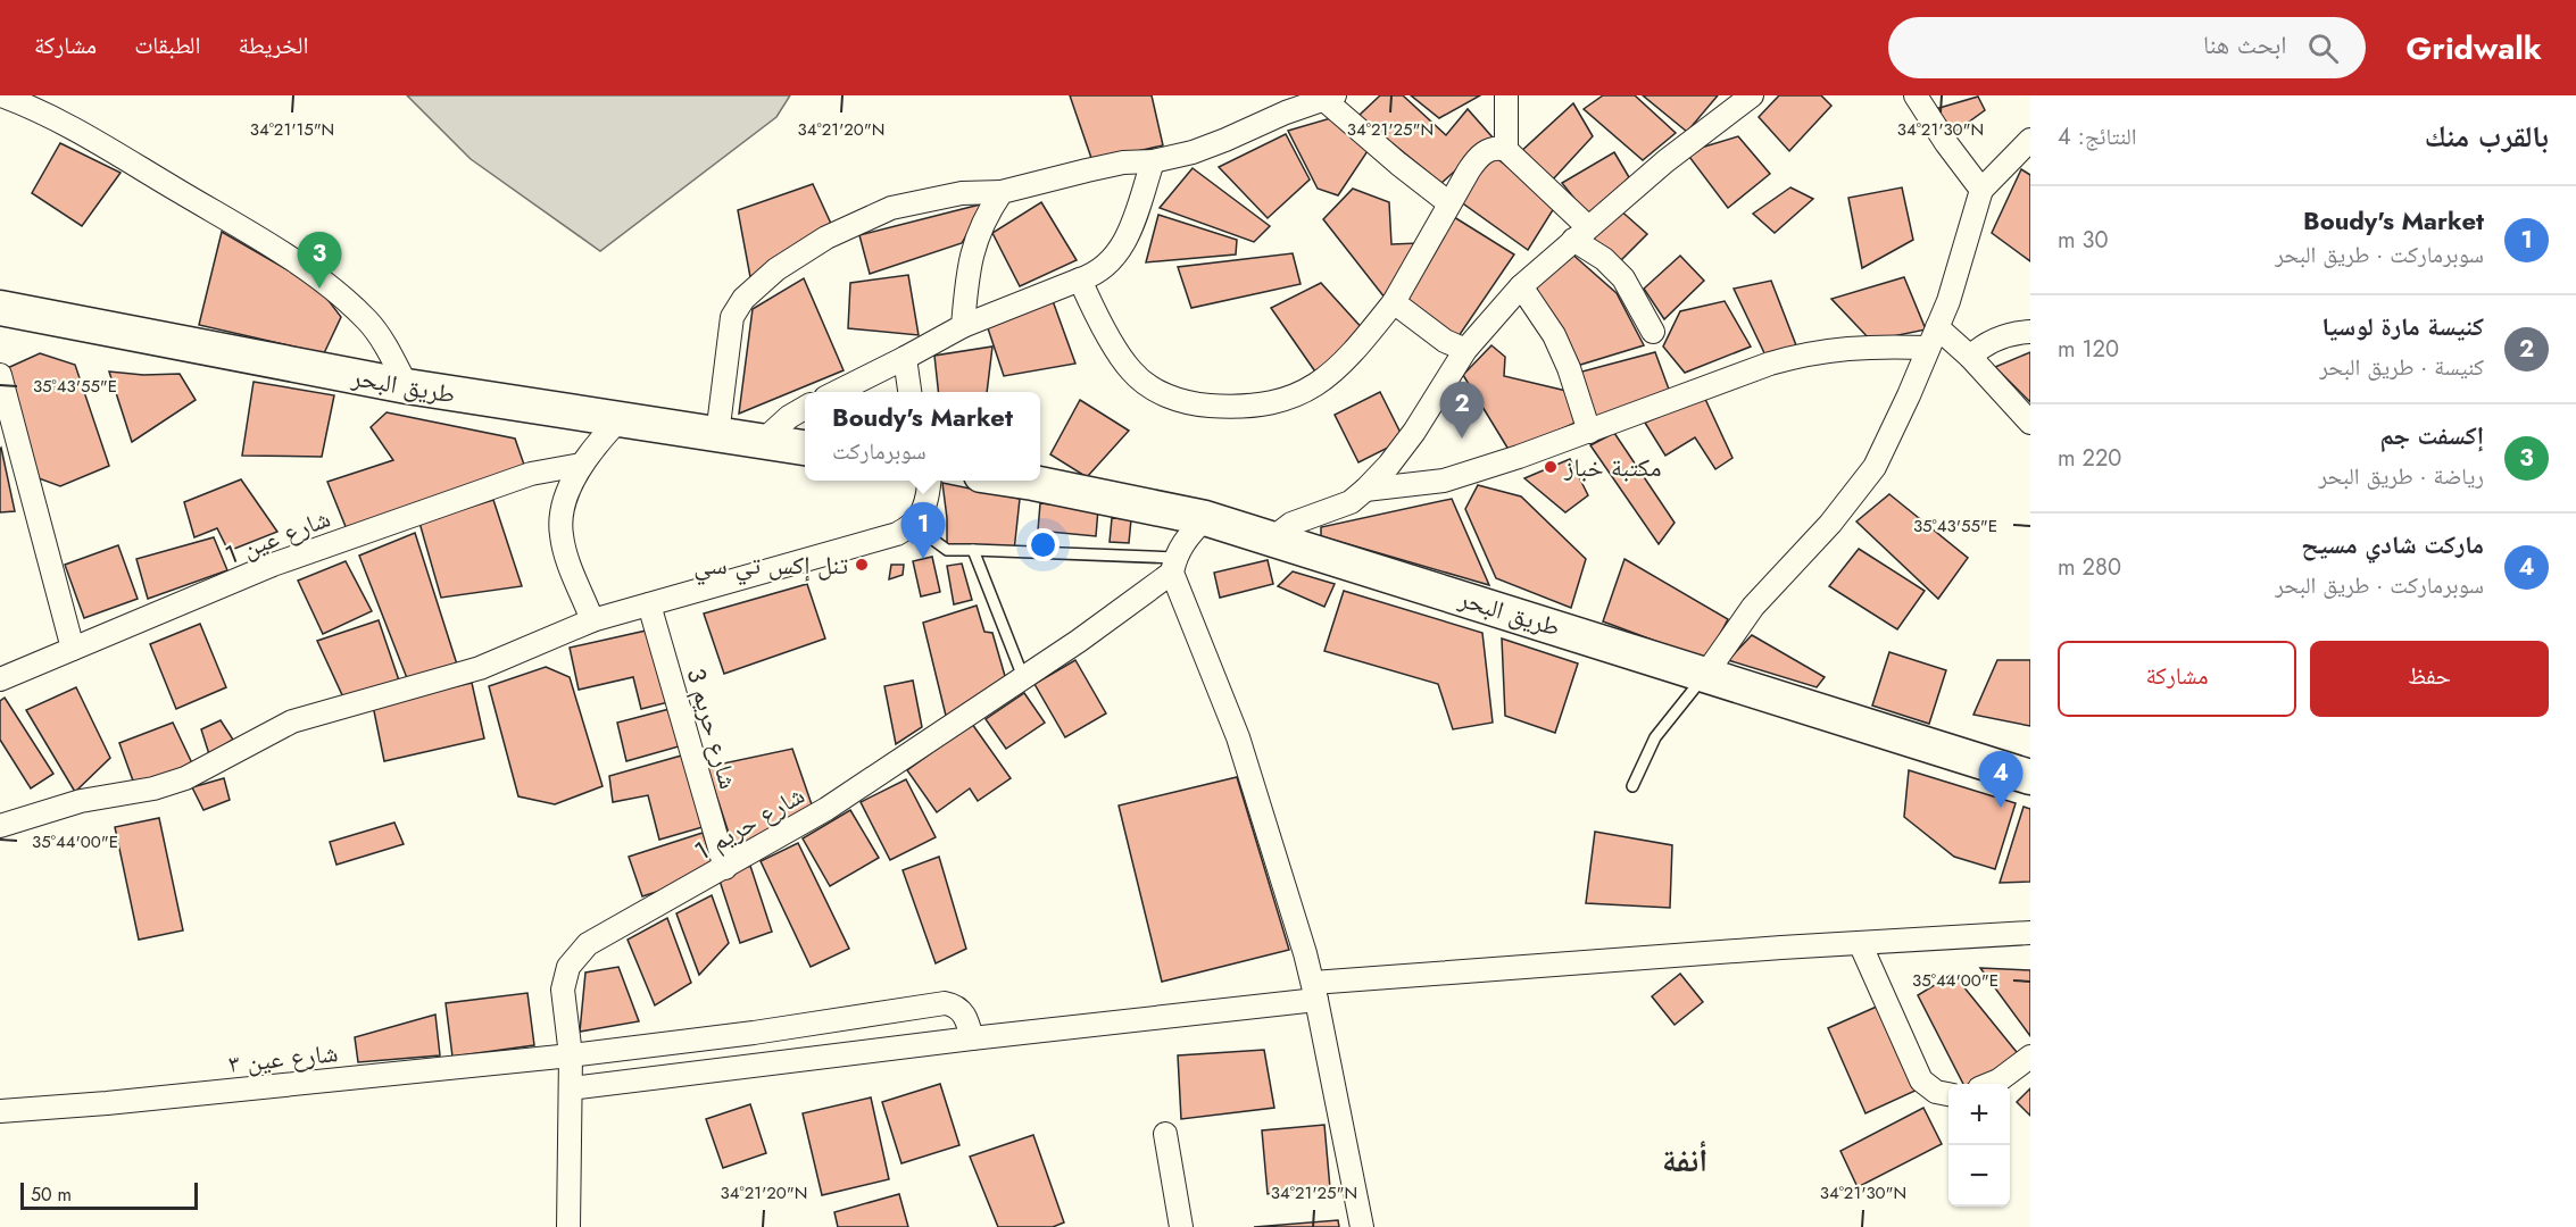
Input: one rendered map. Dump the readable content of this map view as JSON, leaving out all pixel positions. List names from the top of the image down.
{
  "streets": {
    "main road": ["طريق البحر"],
    "street": [
      "شارع عين 1",
      "شارع حريم 3",
      "شارع حريم 1",
      "شارع عين ٣"
    ]
  },
  "crossings": [
    ["شارع حريم 3", "شارع حريم 1"],
    ["شارع حريم 1", "شارع عين ٣"]
  ],
  "districts": ["أنفة"],
  "places": ["مكتبة خباز", "تنل إكس تي سي"],
  "scale_bar": "50 m",
  "page": {
    "header": "Gridwalk",
    "search": "ابحث هنا",
    "nav": ["الخريطة", "الطبقات", "مشاركة"],
    "heading": ["بالقرب منك", "النتائج: 4"],
    "list": [
      {
        "mark": "1",
        "name": "Boudy's Market",
        "note": "سوبرماركت · طريق البحر",
        "value": "30 m"
      },
      {
        "mark": "2",
        "name": "كنيسة مارة لوسيا",
        "note": "كنيسة · طريق البحر",
        "value": "120 m"
      },
      {
        "mark": "3",
        "name": "إكسفت جم",
        "note": "رياضة · طريق البحر",
        "value": "220 m"
      },
      {
        "mark": "4",
        "name": "ماركت شادي مسيح",
        "note": "سوبرماركت · طريق البحر",
        "value": "280 m"
      }
    ],
    "pins": [
      "3",
      "2",
      "1",
      "4"
    ],
    "popup": ["Boudy's Market", "سوبرماركت"],
    "buttons": ["حفظ", "مشاركة"],
    "map_buttons": ["+", "−"],
    "scale": "50 m"
  },
  "coordinates": [
    "34°21'15\"N",
    "34°21'20\"N",
    "34°21'25\"N",
    "34°21'30\"N",
    "35°43'55\"E",
    "35°44'00\"E"
  ]
}
